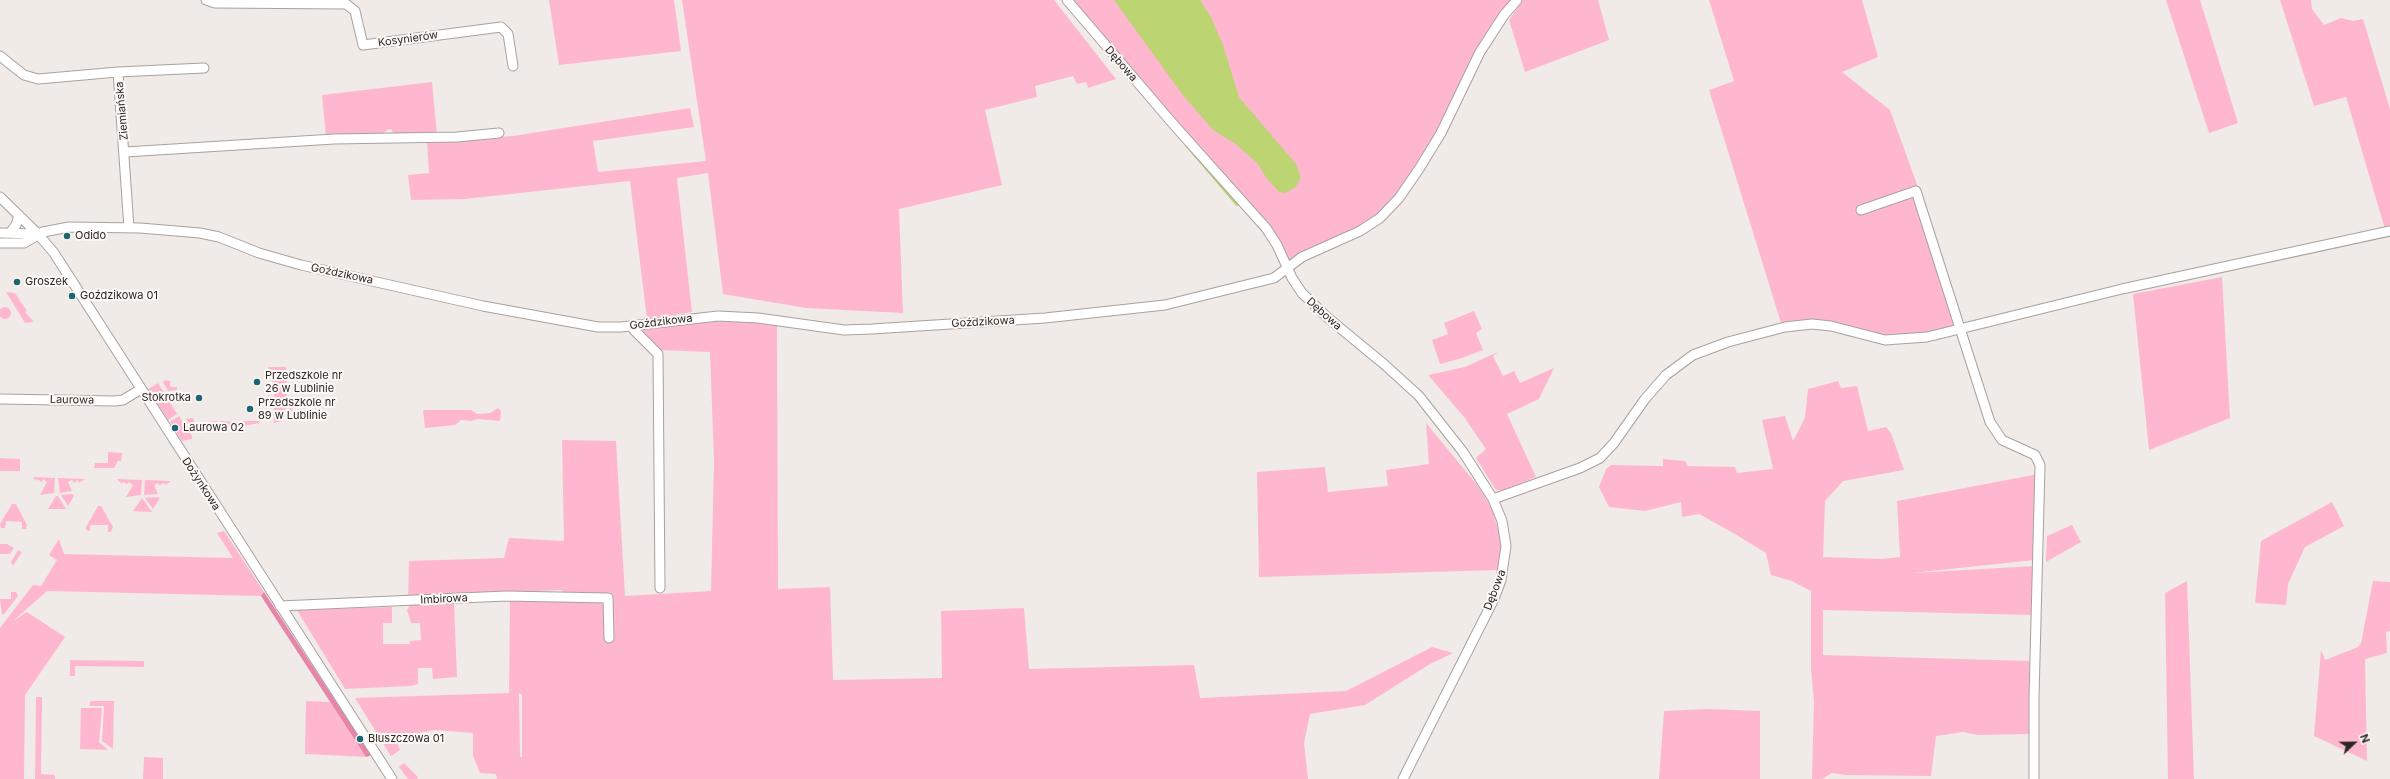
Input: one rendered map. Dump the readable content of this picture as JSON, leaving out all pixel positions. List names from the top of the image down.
{
  "streets": {
    "street": [
      "Kosynierów",
      "Dębowa",
      "Ziemiańska",
      "Goździkowa",
      "Laurowa",
      "Dożynkowa",
      "Imbirowa"
    ]
  },
  "crossings": [
    ["Dębowa", "Goździkowa"],
    ["Ziemiańska", "Goździkowa"],
    ["Goździkowa", "Dożynkowa"],
    ["Laurowa", "Dożynkowa"],
    ["Dożynkowa", "Imbirowa"]
  ],
  "places": [
    "Odido",
    "Groszek",
    "Goździkowa 01",
    "Przedszkole nr 26 w Lublinie",
    "Stokrotka",
    "Przedszkole nr 89 w Lublinie",
    "Laurowa 02",
    "Bluszczowa 01"
  ],
  "north": "right"
}
